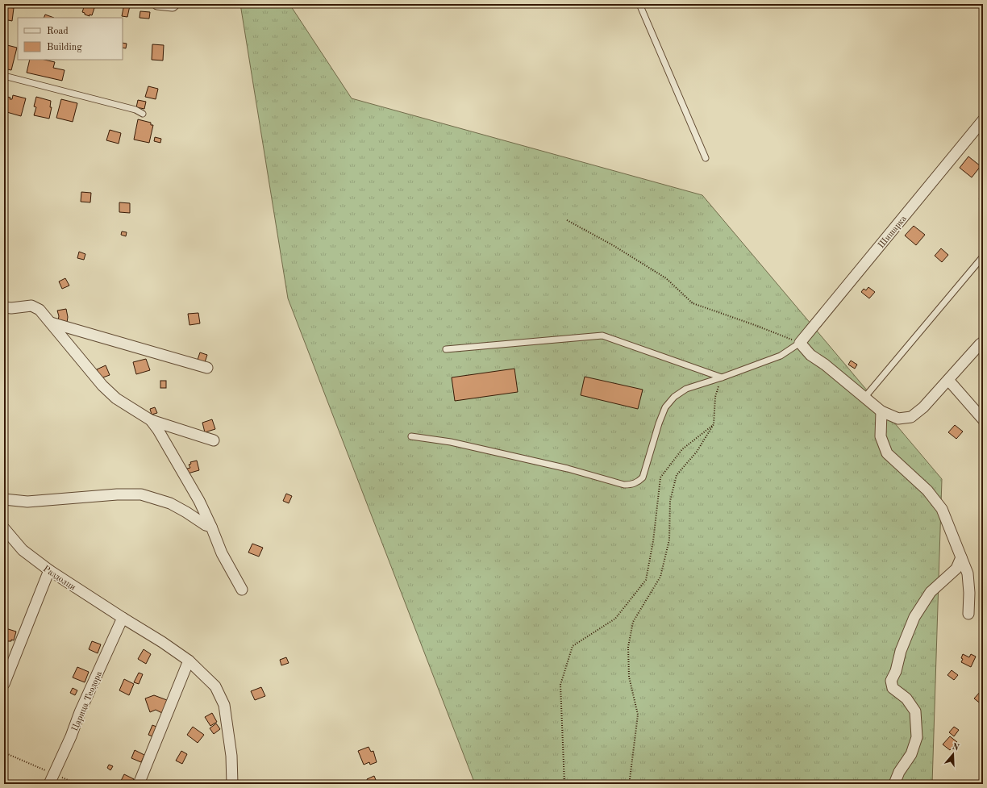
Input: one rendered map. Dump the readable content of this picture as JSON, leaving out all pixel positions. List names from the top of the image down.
{
  "streets": {
    "street": ["Шишарка", "Раздолци", "Царица Теодора"]
  },
  "crossings": [
    ["Раздолци", "Царица Теодора"]
  ],
  "legend": ["Road", "Building"],
  "north": "top"
}
